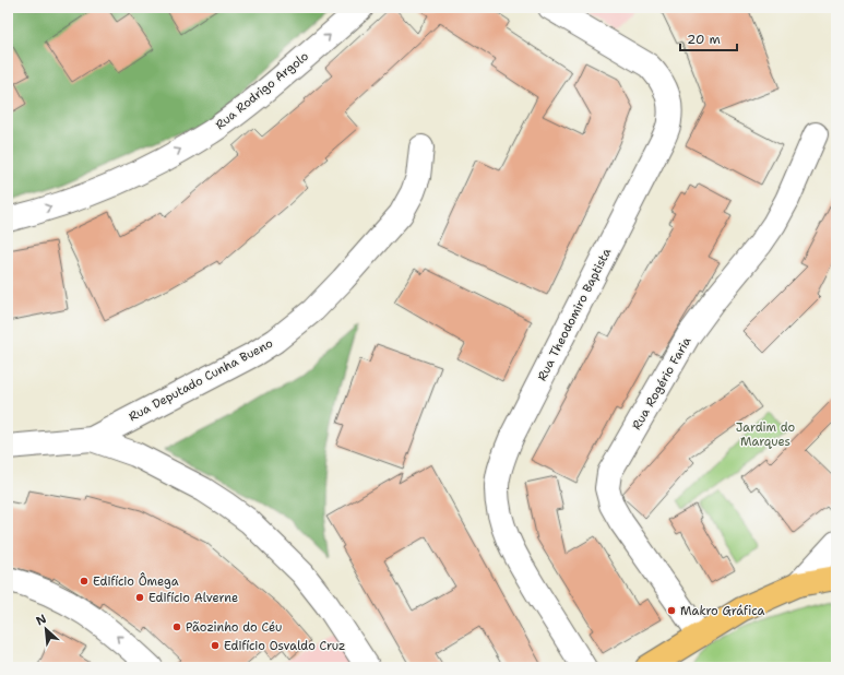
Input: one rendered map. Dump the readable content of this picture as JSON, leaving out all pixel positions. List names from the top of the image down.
{
  "streets": {
    "street": [
      "Rua Rodrigo Argolo",
      "Rua Theodomiro Baptista",
      "Rua Deputado Cunha Bueno",
      "Rua Rogério Faria"
    ]
  },
  "one_way": ["Rua Rodrigo Argolo"],
  "parks": ["Jardim do Marques"],
  "places": [
    "Edifício Ômega",
    "Edifício Alverne",
    "Makro Gráfica",
    "Pãozinho do Céu",
    "Edifício Osvaldo Cruz"
  ],
  "scale_bar": "20 m",
  "north": "top left"
}
